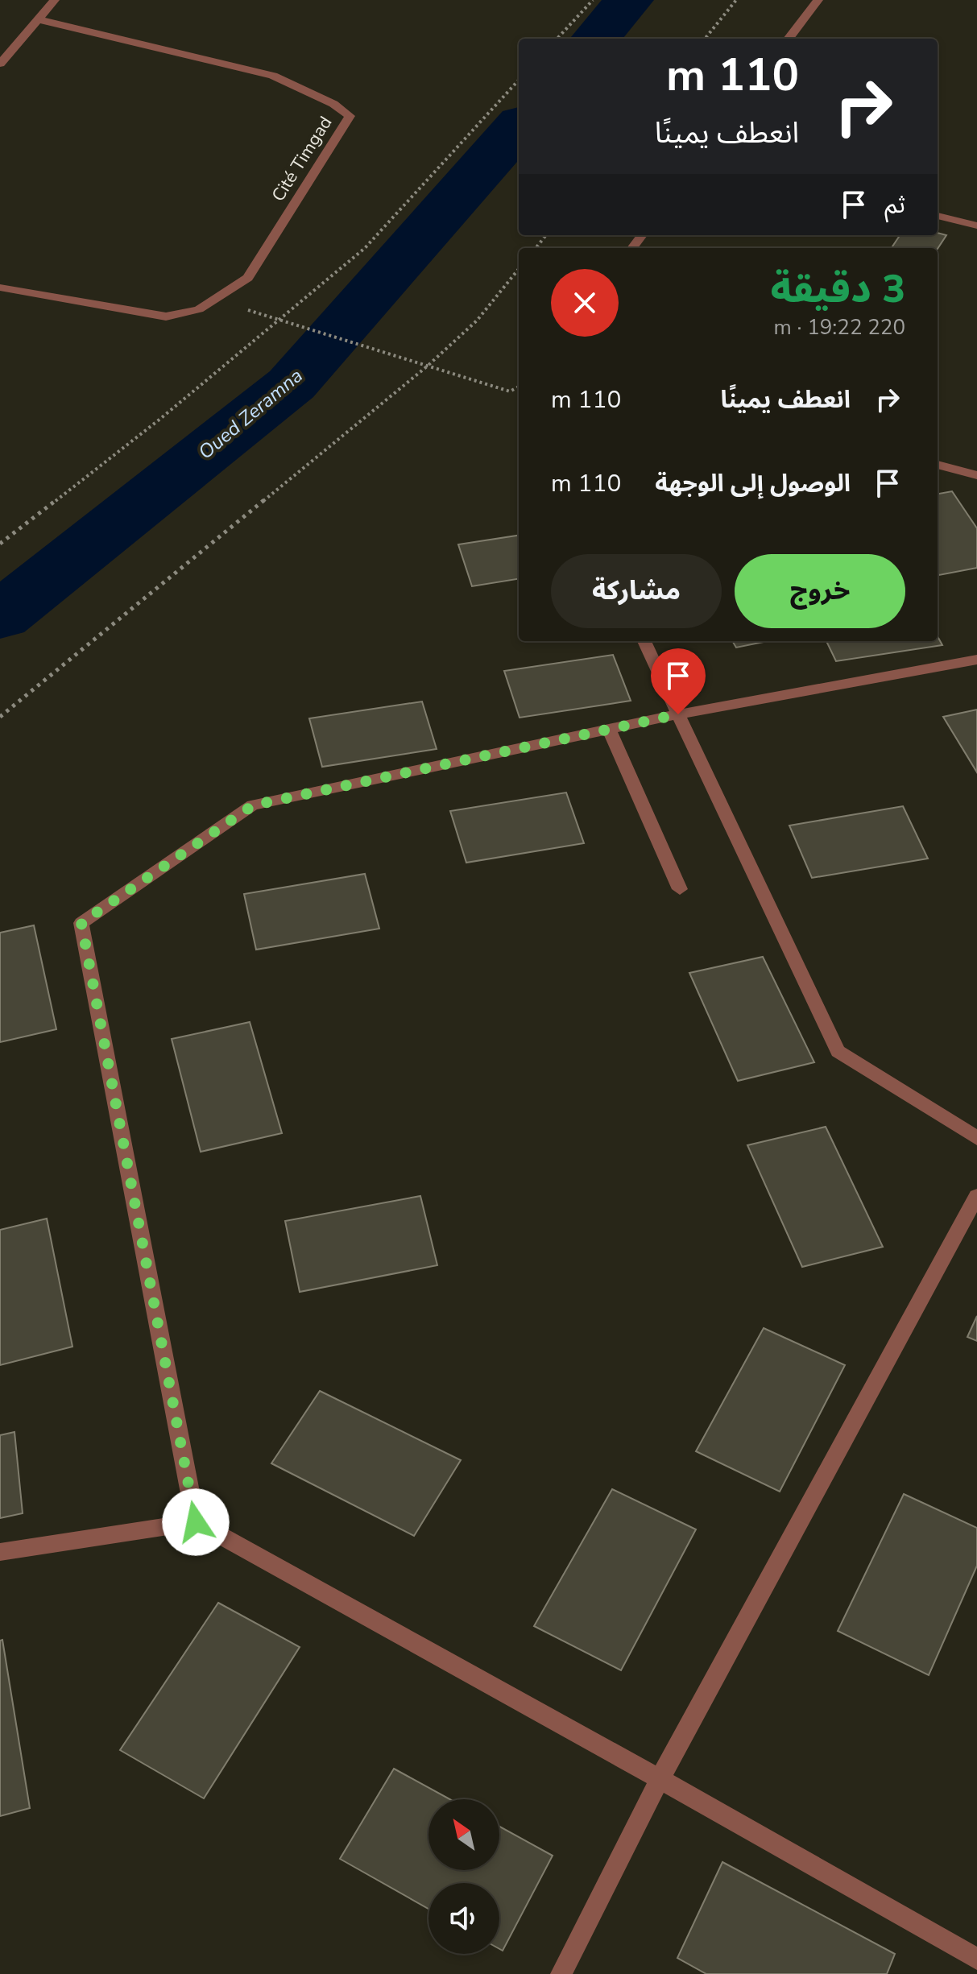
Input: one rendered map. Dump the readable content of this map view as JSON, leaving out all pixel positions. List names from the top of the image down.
{
  "streets": {
    "street": ["Cité Timgad"]
  },
  "water": ["Oued Zeramna"],
  "north": "top left",
  "page": {
    "turn": ["110 m", "انعطف يمينًا"],
    "then": "ثم",
    "heading": ["3 دقيقة", "220 m · 19:22"],
    "list": [
      {
        "name": "انعطف يمينًا",
        "value": "110 m"
      },
      {
        "name": "الوصول إلى الوجهة",
        "value": "110 m"
      }
    ],
    "buttons": ["خروج", "مشاركة"]
  }
}
